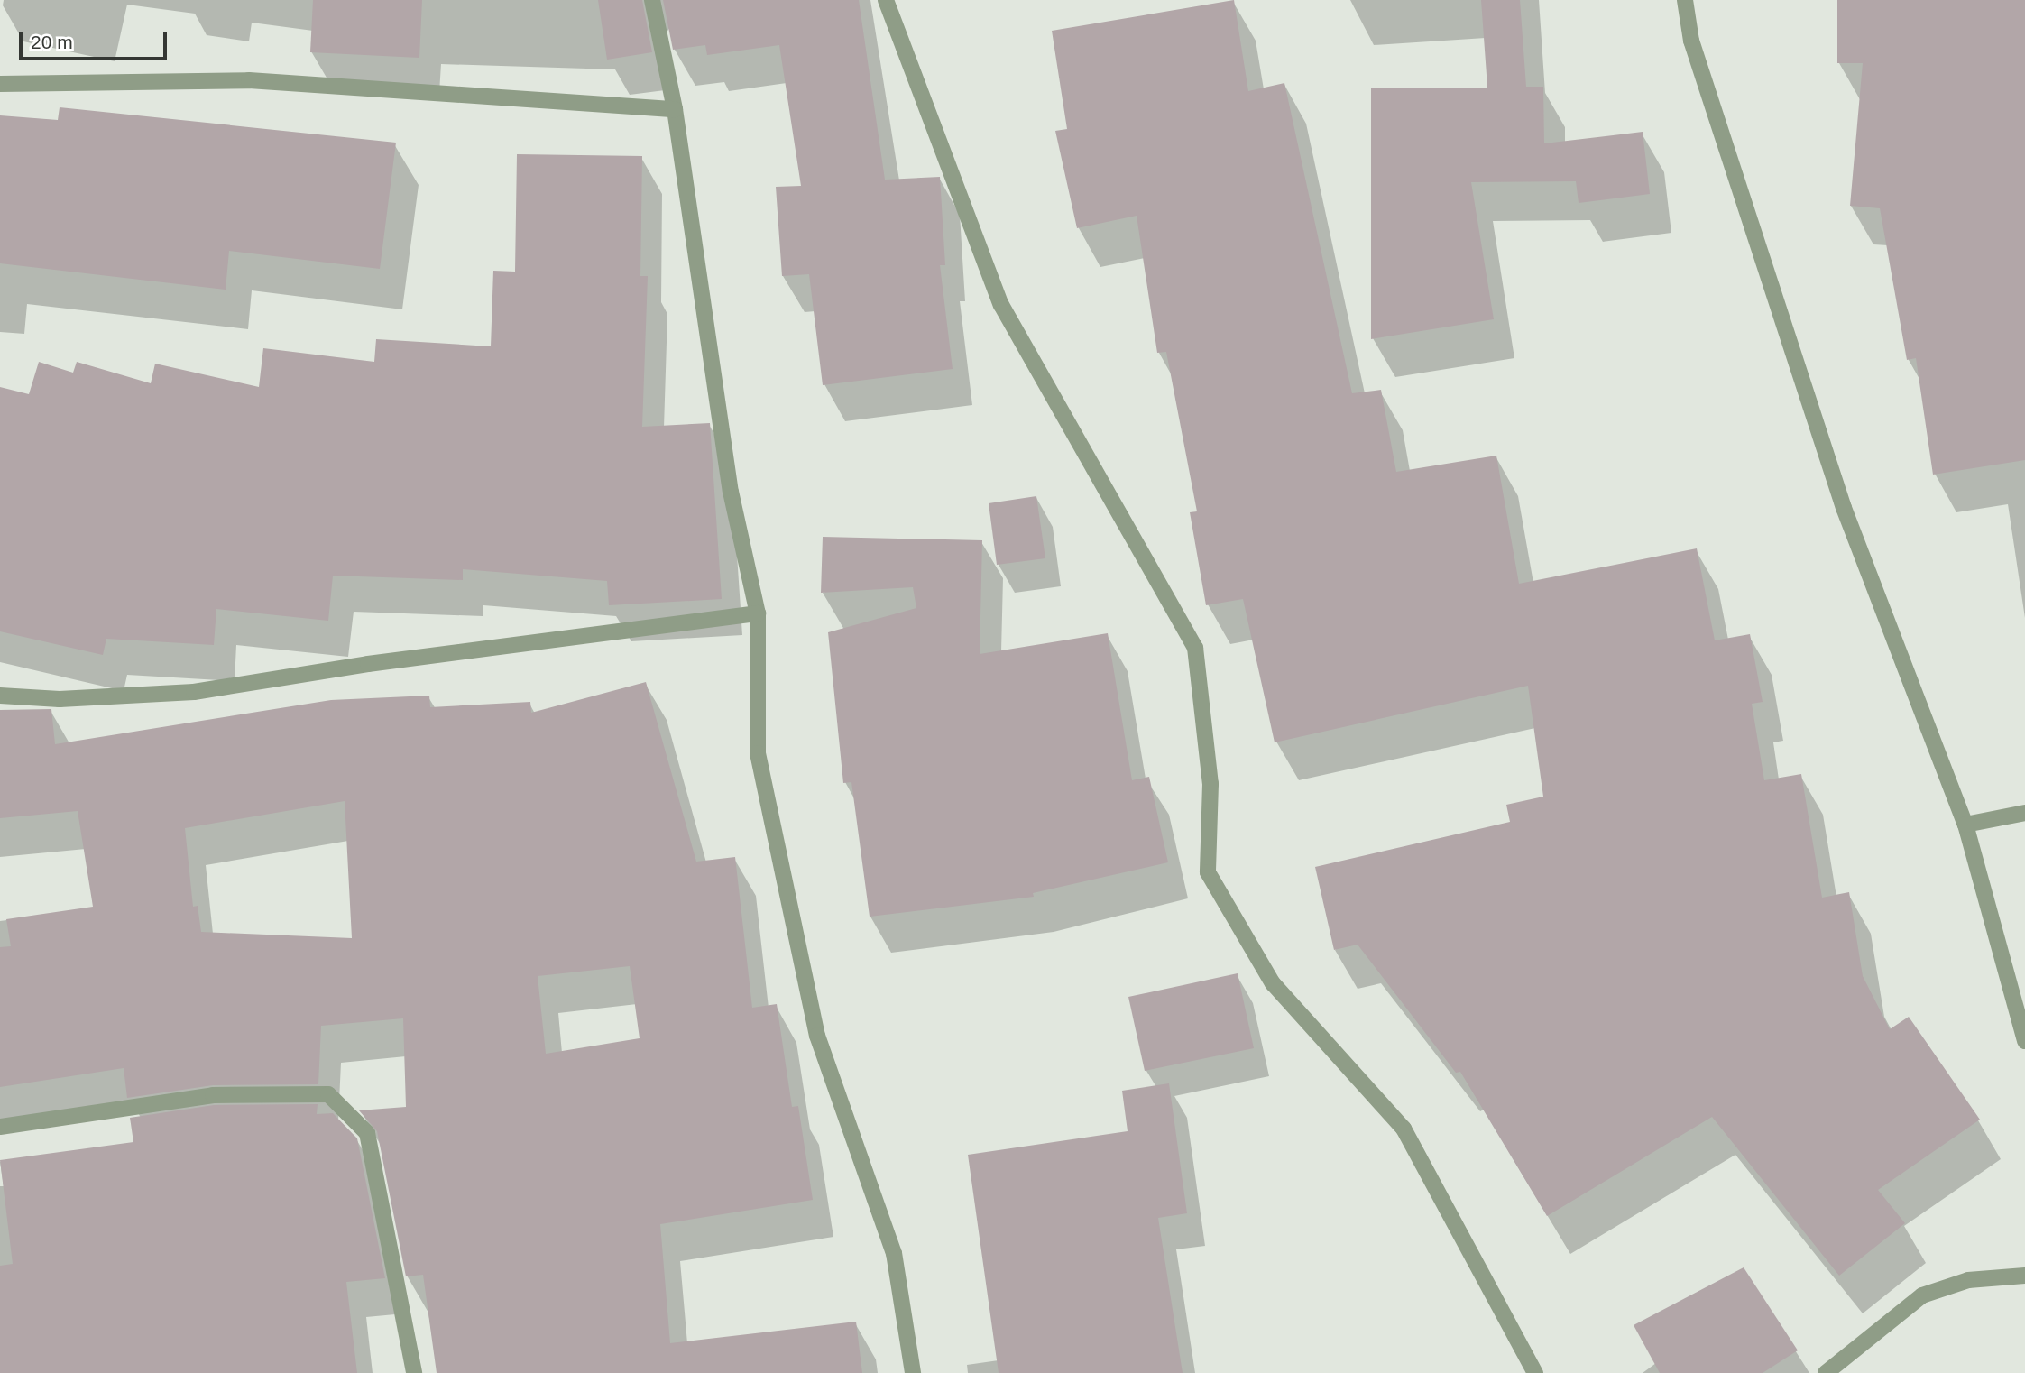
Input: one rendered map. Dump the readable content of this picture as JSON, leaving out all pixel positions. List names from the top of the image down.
{
  "scale_bar": "20 m"
}
